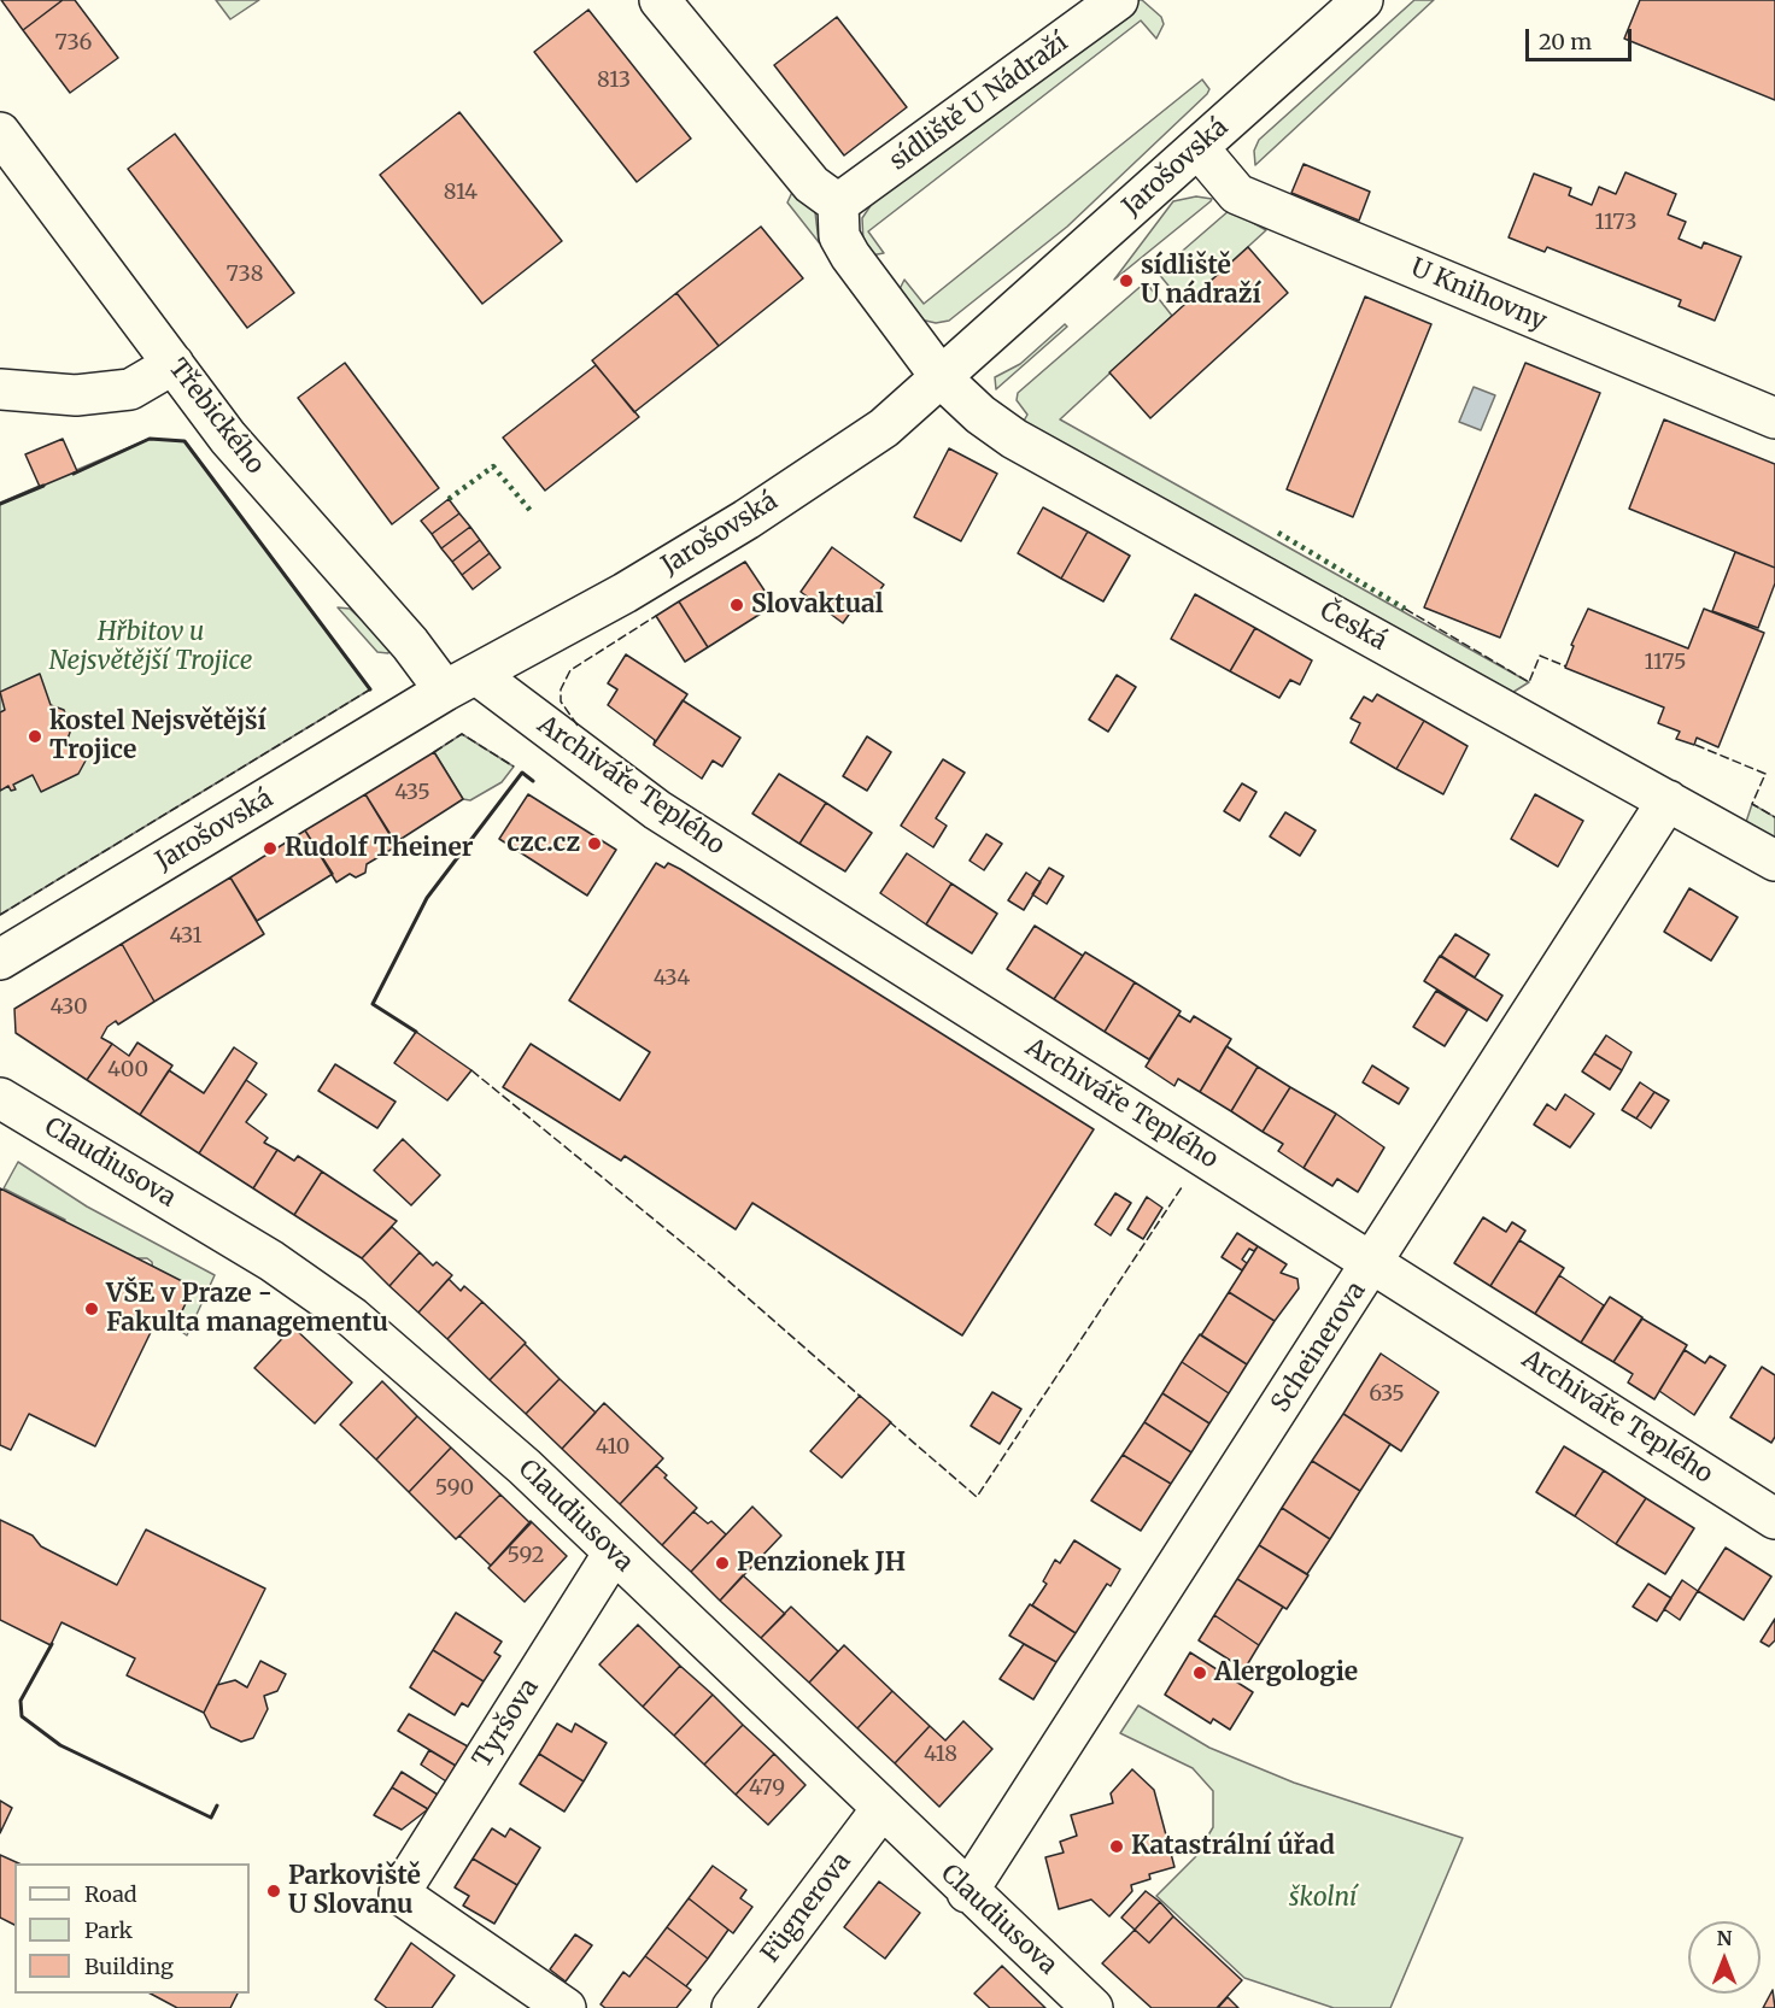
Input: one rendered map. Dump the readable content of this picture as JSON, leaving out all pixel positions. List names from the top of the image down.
{
  "streets": {
    "street": [
      "sídliště U Nádraží",
      "Jarošovská",
      "U Knihovny",
      "Třebického",
      "Česká",
      "Archiváře Teplého",
      "Claudiusova",
      "Scheinerova",
      "Tyršova",
      "Fügnerova"
    ]
  },
  "crossings": [
    ["Jarošovská", "U Knihovny"],
    ["Jarošovská", "Třebického"],
    ["Jarošovská", "Česká"],
    ["Jarošovská", "Archiváře Teplého"],
    ["Třebického", "Archiváře Teplého"],
    ["Česká", "Scheinerova"],
    ["Archiváře Teplého", "Scheinerova"],
    ["Claudiusova", "Scheinerova"],
    ["Claudiusova", "Tyršova"],
    ["Claudiusova", "Fügnerova"]
  ],
  "parks": ["Hřbitov u Nejsvětější Trojice", "školní"],
  "places": [
    "sídliště U nádraží",
    "Slovaktual",
    "kostel Nejsvětější Trojice",
    "czc.cz",
    "Rudolf Theiner",
    "VŠE v Praze - Fakulta managementu",
    "Penzionek JH",
    "Alergologie",
    "Katastrální úřad",
    "Parkoviště U Slovanu"
  ],
  "house_numbers": [
    "736",
    "813",
    "814",
    "1173",
    "738",
    "1175",
    "435",
    "431",
    "434",
    "430",
    "400",
    "635",
    "410",
    "590",
    "592",
    "418",
    "479"
  ],
  "legend": ["Road", "Park", "Building"],
  "scale_bar": "20 m",
  "north": "top"
}
